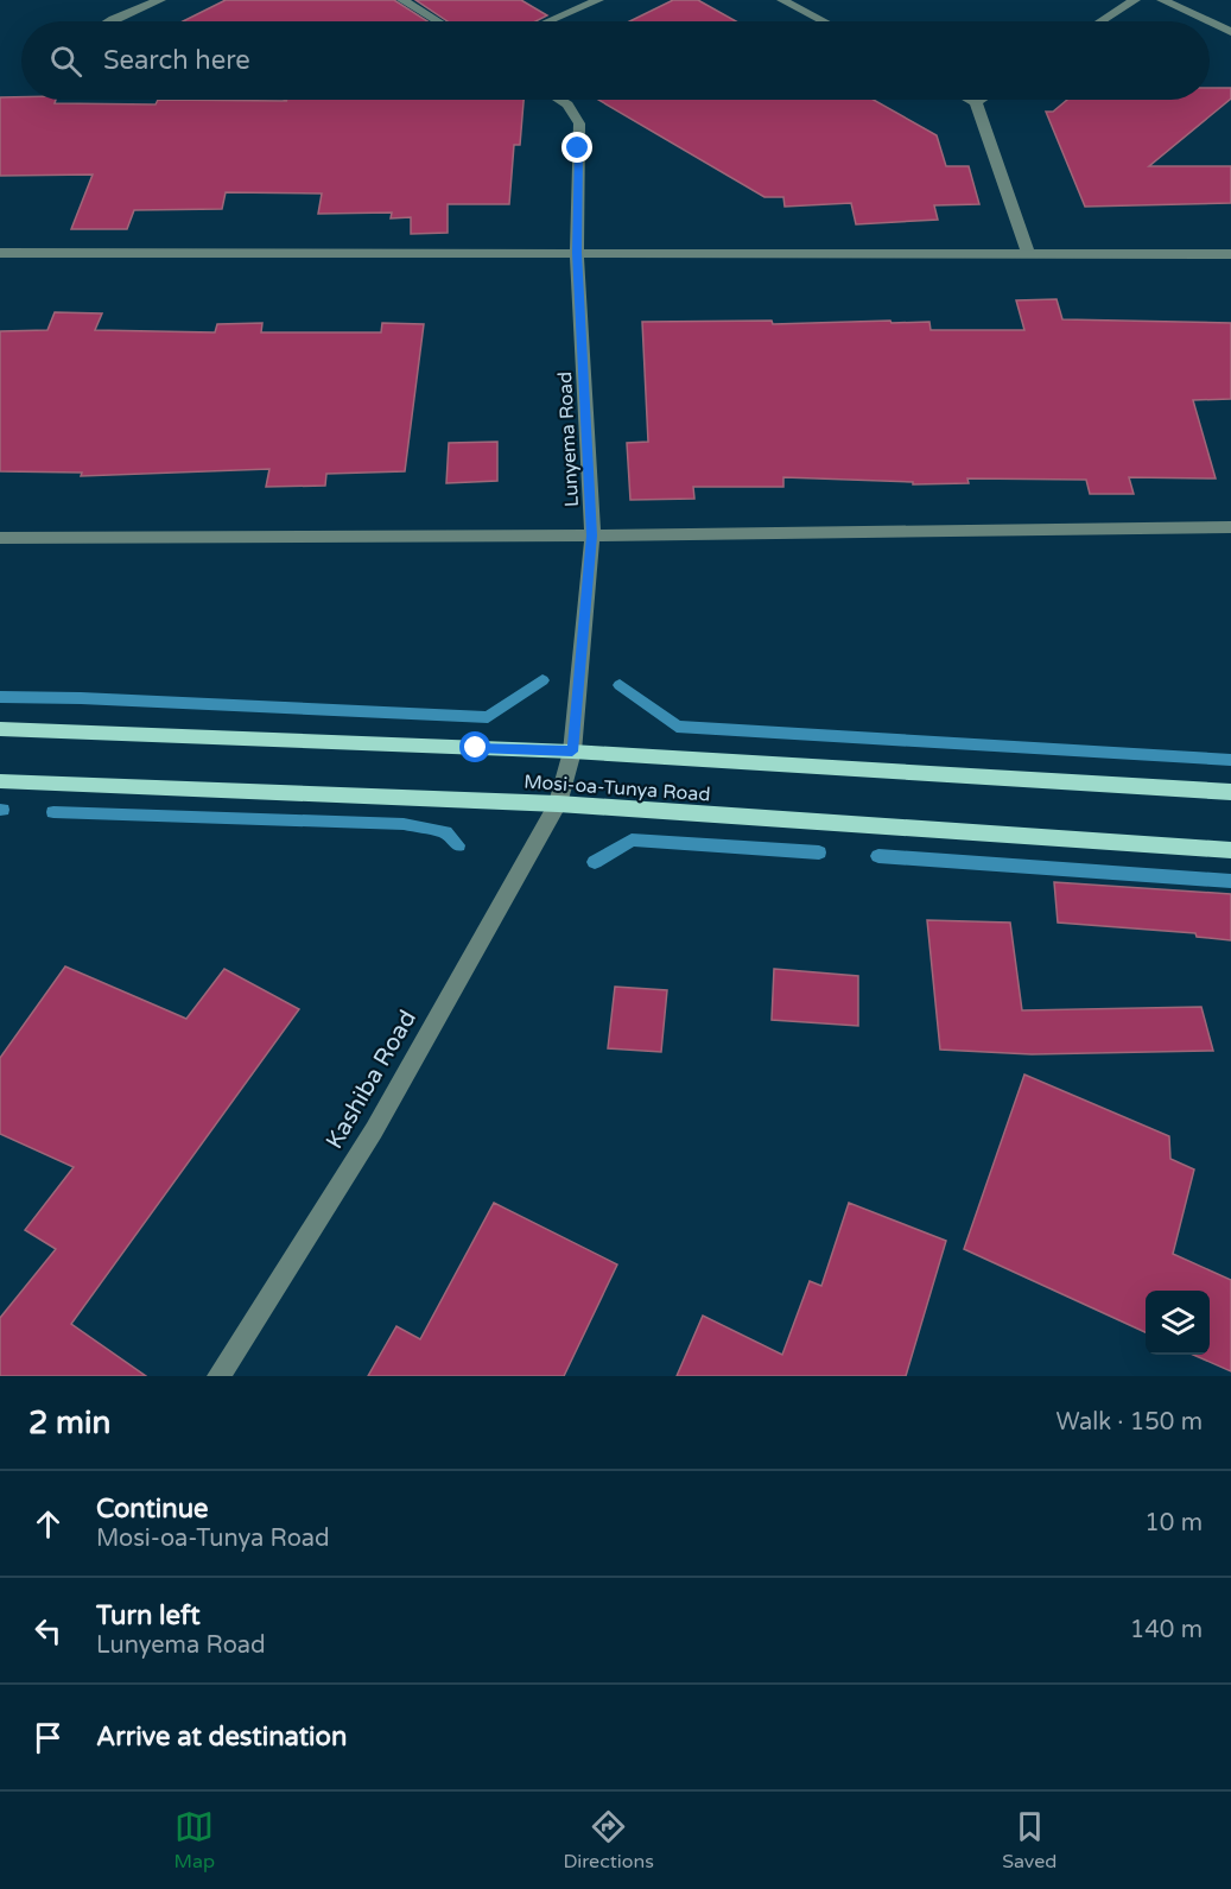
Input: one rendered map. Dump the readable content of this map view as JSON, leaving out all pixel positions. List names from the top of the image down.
{
  "streets": {
    "main road": ["Mosi-oa-Tunya Road"],
    "street": ["Lunyema Road", "Kashiba Road"]
  },
  "crossings": [
    ["Lunyema Road", "Mosi-oa-Tunya Road"],
    ["Lunyema Road", "Kashiba Road"],
    ["Mosi-oa-Tunya Road", "Kashiba Road"]
  ],
  "page": {
    "search": "Search here",
    "heading": ["2 min", "Walk · 150 m"],
    "list": [
      ["Continue", "Mosi-oa-Tunya Road", "10 m"],
      ["Turn left", "Lunyema Road", "140 m"],
      "Arrive at destination"
    ],
    "nav": ["Map", "Directions", "Saved"]
  }
}
